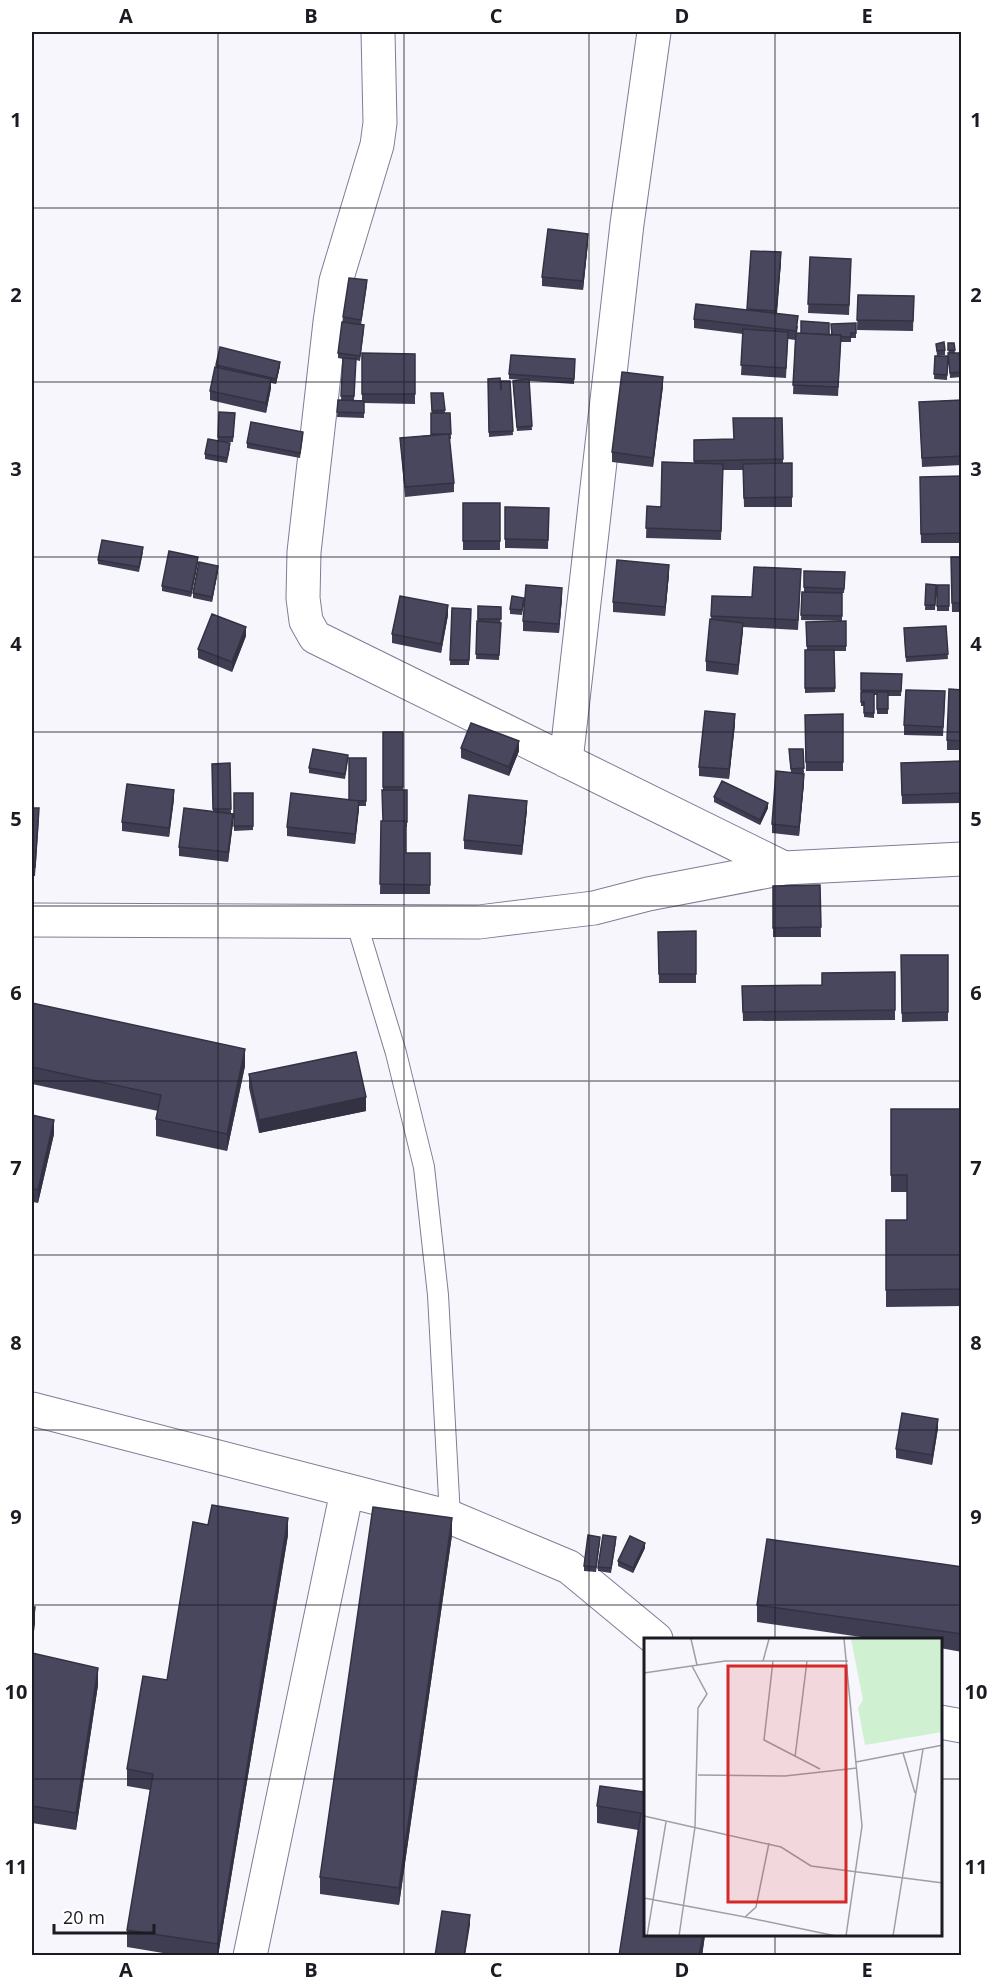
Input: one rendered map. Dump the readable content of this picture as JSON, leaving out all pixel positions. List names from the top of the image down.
{
  "scale_bar": "20 m",
  "grid": {
    "columns": [
      "A",
      "B",
      "C",
      "D",
      "E"
    ],
    "rows": [
      "1",
      "2",
      "3",
      "4",
      "5",
      "6",
      "7",
      "8",
      "9",
      "10",
      "11"
    ]
  }
}
